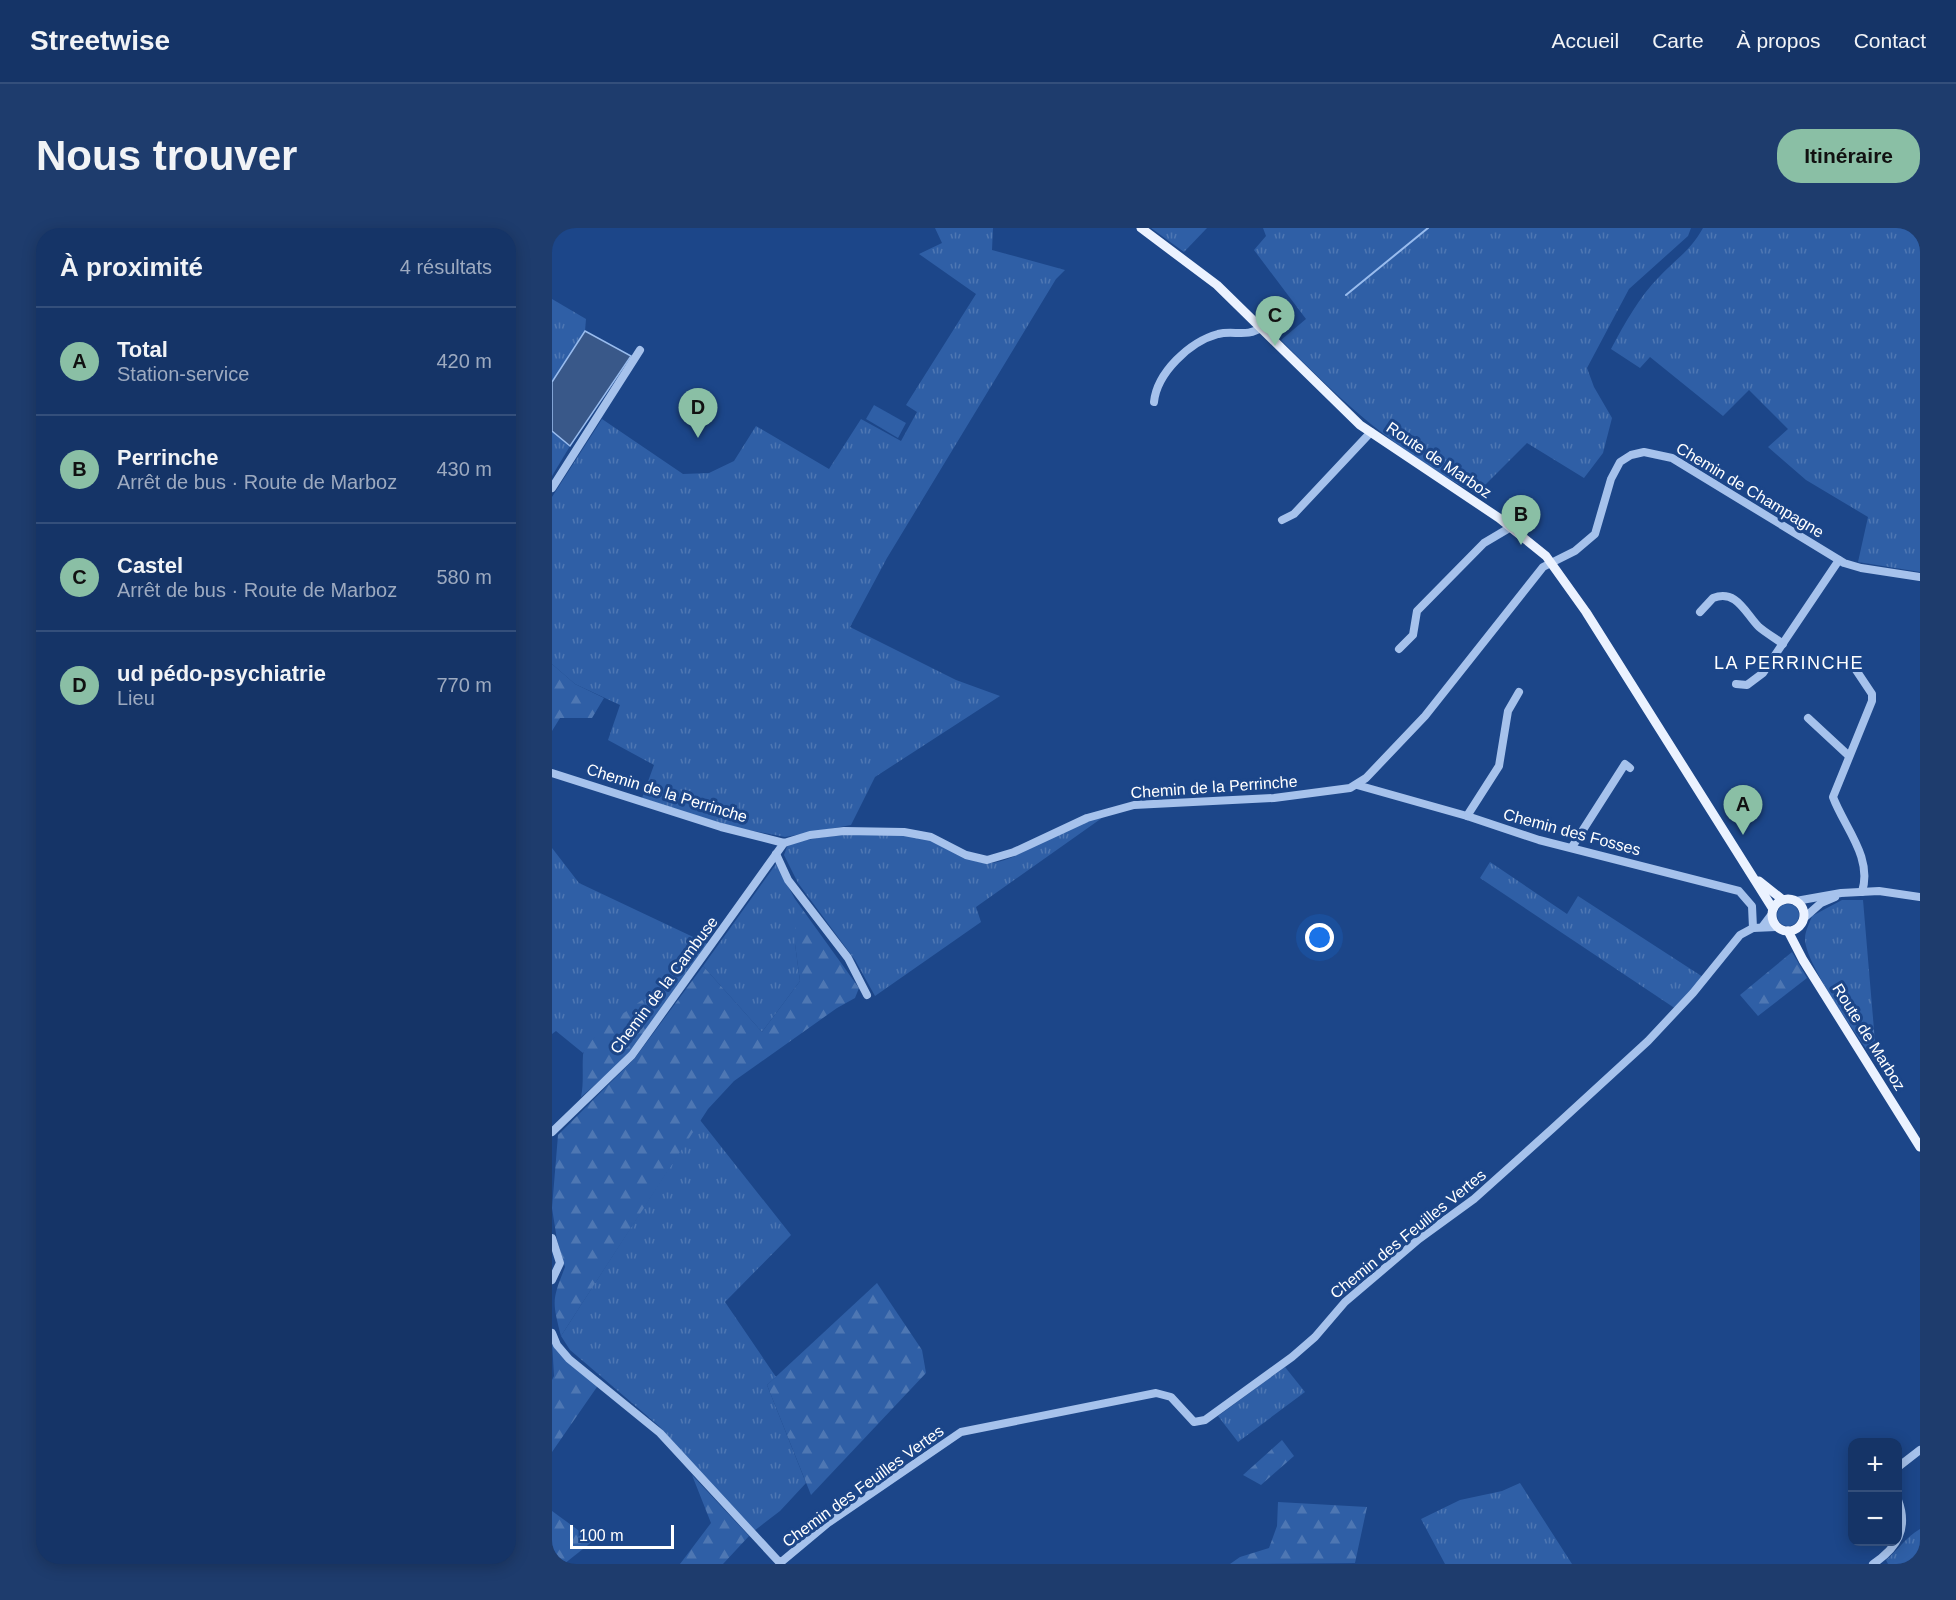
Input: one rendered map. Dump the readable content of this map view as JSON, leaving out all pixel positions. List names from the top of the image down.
{
  "streets": {
    "main road": ["Route de Marboz"],
    "street": [
      "Chemin de Champagne",
      "Chemin de la Perrinche",
      "Chemin des Fosses",
      "Chemin de la Cambuse",
      "Chemin des Feuilles Vertes"
    ]
  },
  "crossings": [
    ["Route de Marboz", "Chemin de Champagne"],
    ["Chemin de la Perrinche", "Chemin des Fosses"],
    ["Chemin de la Perrinche", "Chemin de la Cambuse"],
    ["Chemin des Fosses", "Chemin des Feuilles Vertes"]
  ],
  "districts": ["LA PERRINCHE"],
  "scale_bar": "100 m",
  "page": {
    "header": "Streetwise",
    "nav": [
      "Accueil",
      "Carte",
      "À propos",
      "Contact"
    ],
    "buttons": "Itinéraire",
    "title": "Nous trouver",
    "heading": ["À proximité", "4 résultats"],
    "pins": [
      "C",
      "D",
      "B",
      "A"
    ],
    "list": [
      {
        "mark": "A",
        "name": "Total",
        "note": "Station-service",
        "value": "420 m"
      },
      {
        "mark": "B",
        "name": "Perrinche",
        "note": "Arrêt de bus · Route de Marboz",
        "value": "430 m"
      },
      {
        "mark": "C",
        "name": "Castel",
        "note": "Arrêt de bus · Route de Marboz",
        "value": "580 m"
      },
      {
        "mark": "D",
        "name": "ud pédo-psychiatrie",
        "note": "Lieu",
        "value": "770 m"
      }
    ],
    "map_buttons": ["+", "−"],
    "scale": "100 m"
  }
}
